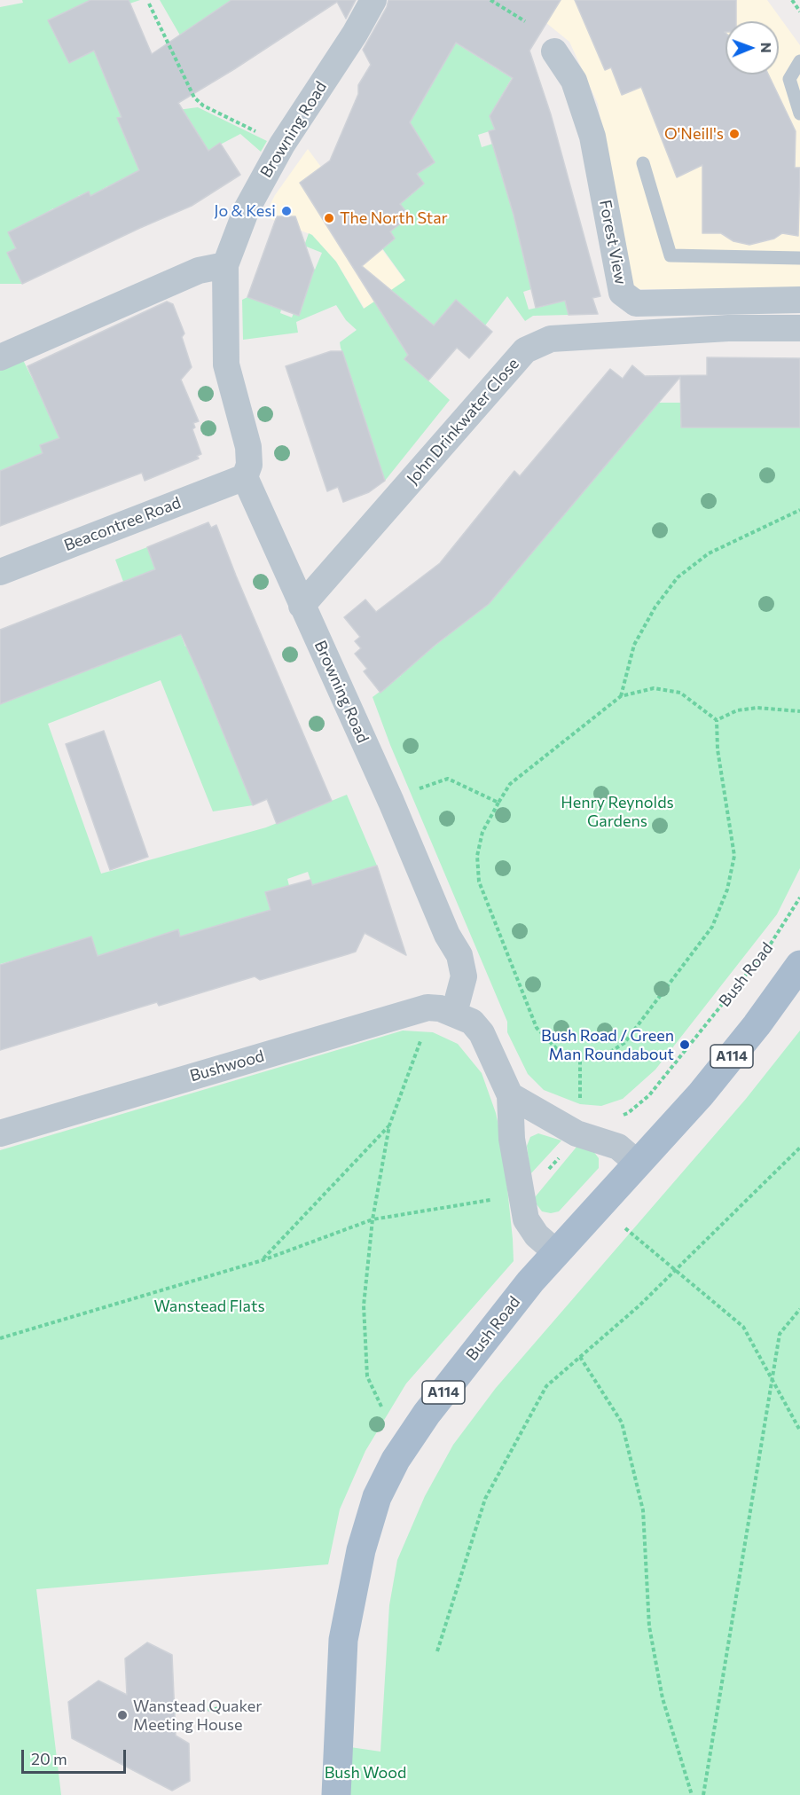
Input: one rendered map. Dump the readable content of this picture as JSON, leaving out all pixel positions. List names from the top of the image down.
{
  "streets": {
    "main road": ["Bush Road", "A114"],
    "street": [
      "Browning Road",
      "Forest View",
      "John Drinkwater Close",
      "Beacontree Road",
      "Bushwood"
    ]
  },
  "crossings": [
    ["Browning Road", "John Drinkwater Close"],
    ["Browning Road", "Beacontree Road"],
    ["Browning Road", "Bushwood"]
  ],
  "parks": ["Henry Reynolds Gardens", "Wanstead Flats", "Bush Wood"],
  "places": [
    "O'Neill's",
    "Jo & Kesi",
    "The North Star",
    "Bush Road / Green Man Roundabout",
    "Wanstead Quaker Meeting House"
  ],
  "scale_bar": "20 m",
  "north": "right"
}
